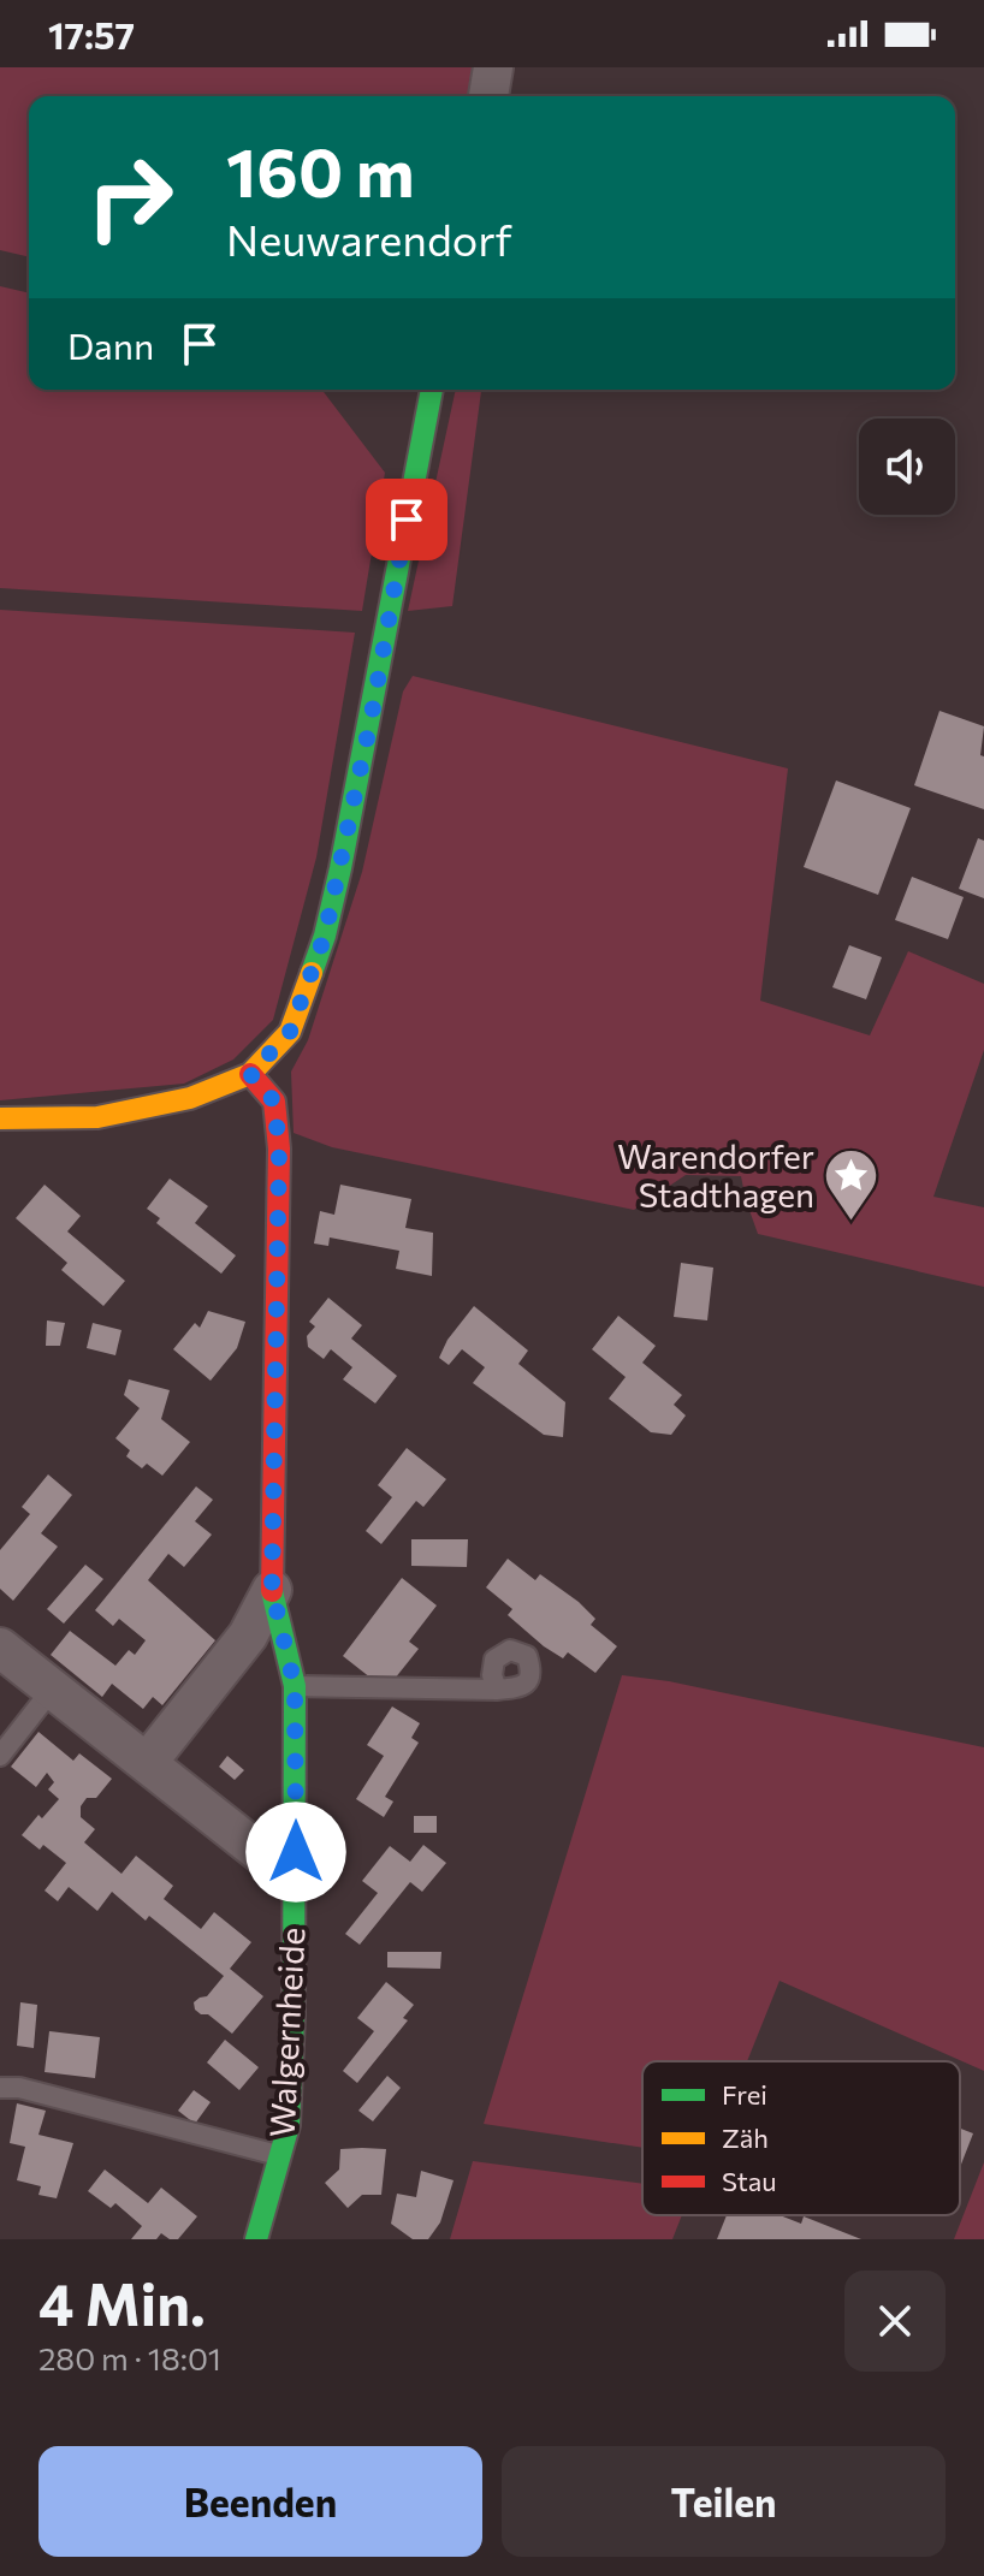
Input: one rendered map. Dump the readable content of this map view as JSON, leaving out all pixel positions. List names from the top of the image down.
{
  "streets": {
    "street": ["Walgernheide"]
  },
  "places": {
    "place": ["Warendorfer Stadthagen"]
  },
  "legend": ["Frei", "Zäh", "Stau"],
  "page": {
    "status": "17:57",
    "turn": ["160 m", "Neuwarendorf"],
    "then": "Dann",
    "heading": ["4 Min.", "280 m · 18:01"],
    "buttons": ["Beenden", "Teilen"]
  }
}
